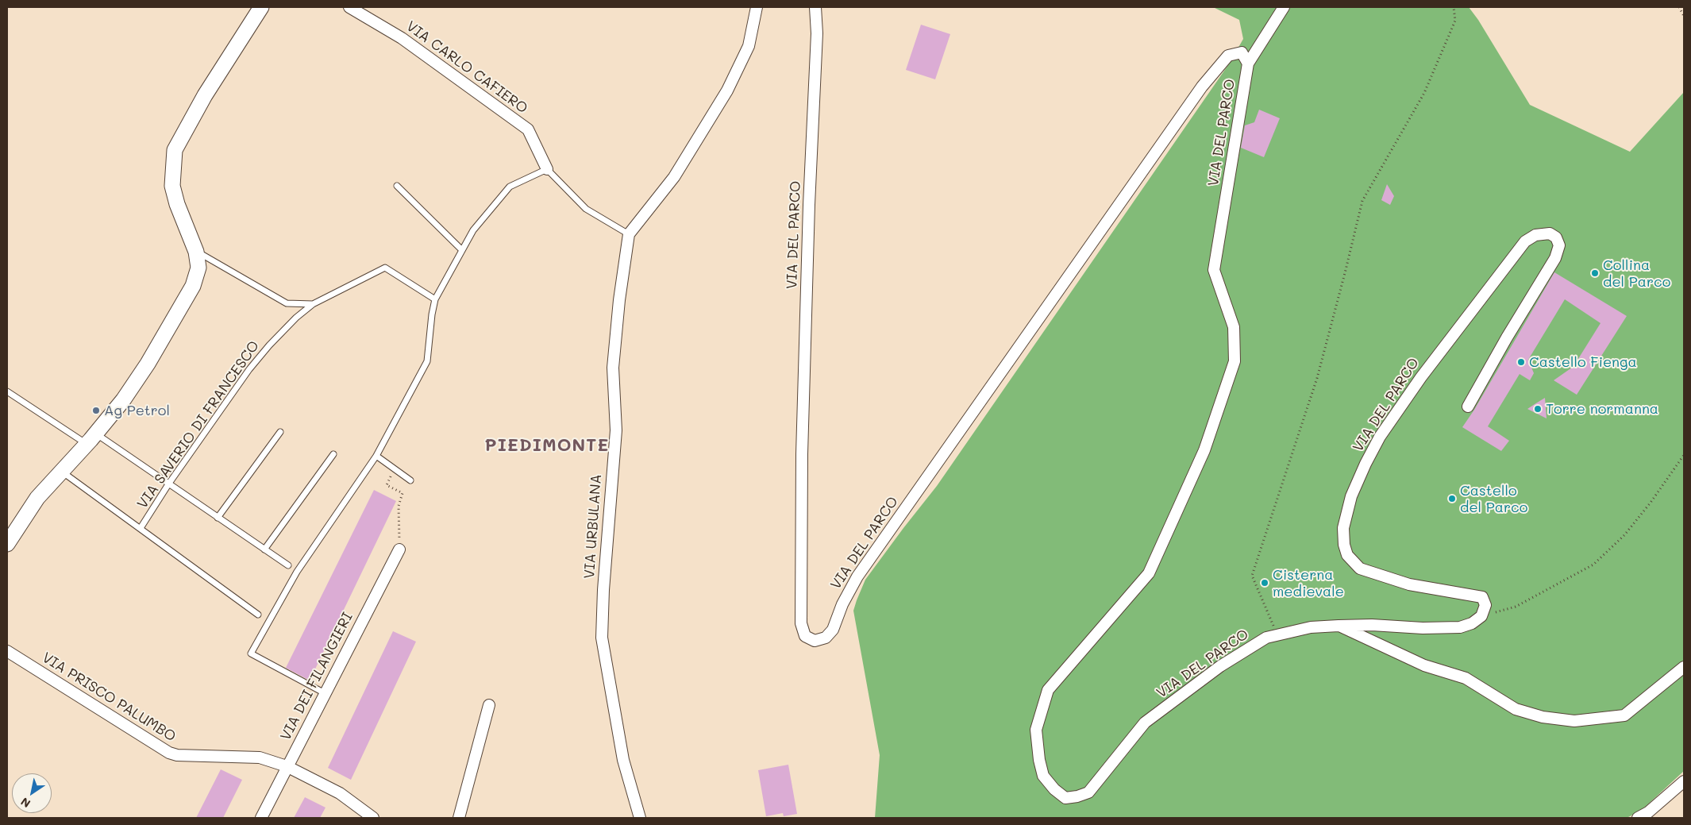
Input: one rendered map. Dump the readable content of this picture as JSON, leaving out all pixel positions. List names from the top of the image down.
{
  "streets": {
    "street": [
      "VIA CARLO CAFIERO",
      "VIA DEL PARCO",
      "VIA URBULANA",
      "VIA DEI FILANGIERI",
      "VIA PRISCO PALUMBO"
    ],
    "lane": ["VIA SAVERIO DI FRANCESCO"]
  },
  "crossings": [
    ["VIA DEI FILANGIERI", "VIA PRISCO PALUMBO"]
  ],
  "districts": ["PIEDIMONTE"],
  "places": [
    "Collina del Parco",
    "Castello Fienga",
    "Torre normanna",
    "Ag Petrol",
    "Castello del Parco",
    "Cisterna medievale"
  ],
  "north": "bottom left"
}
